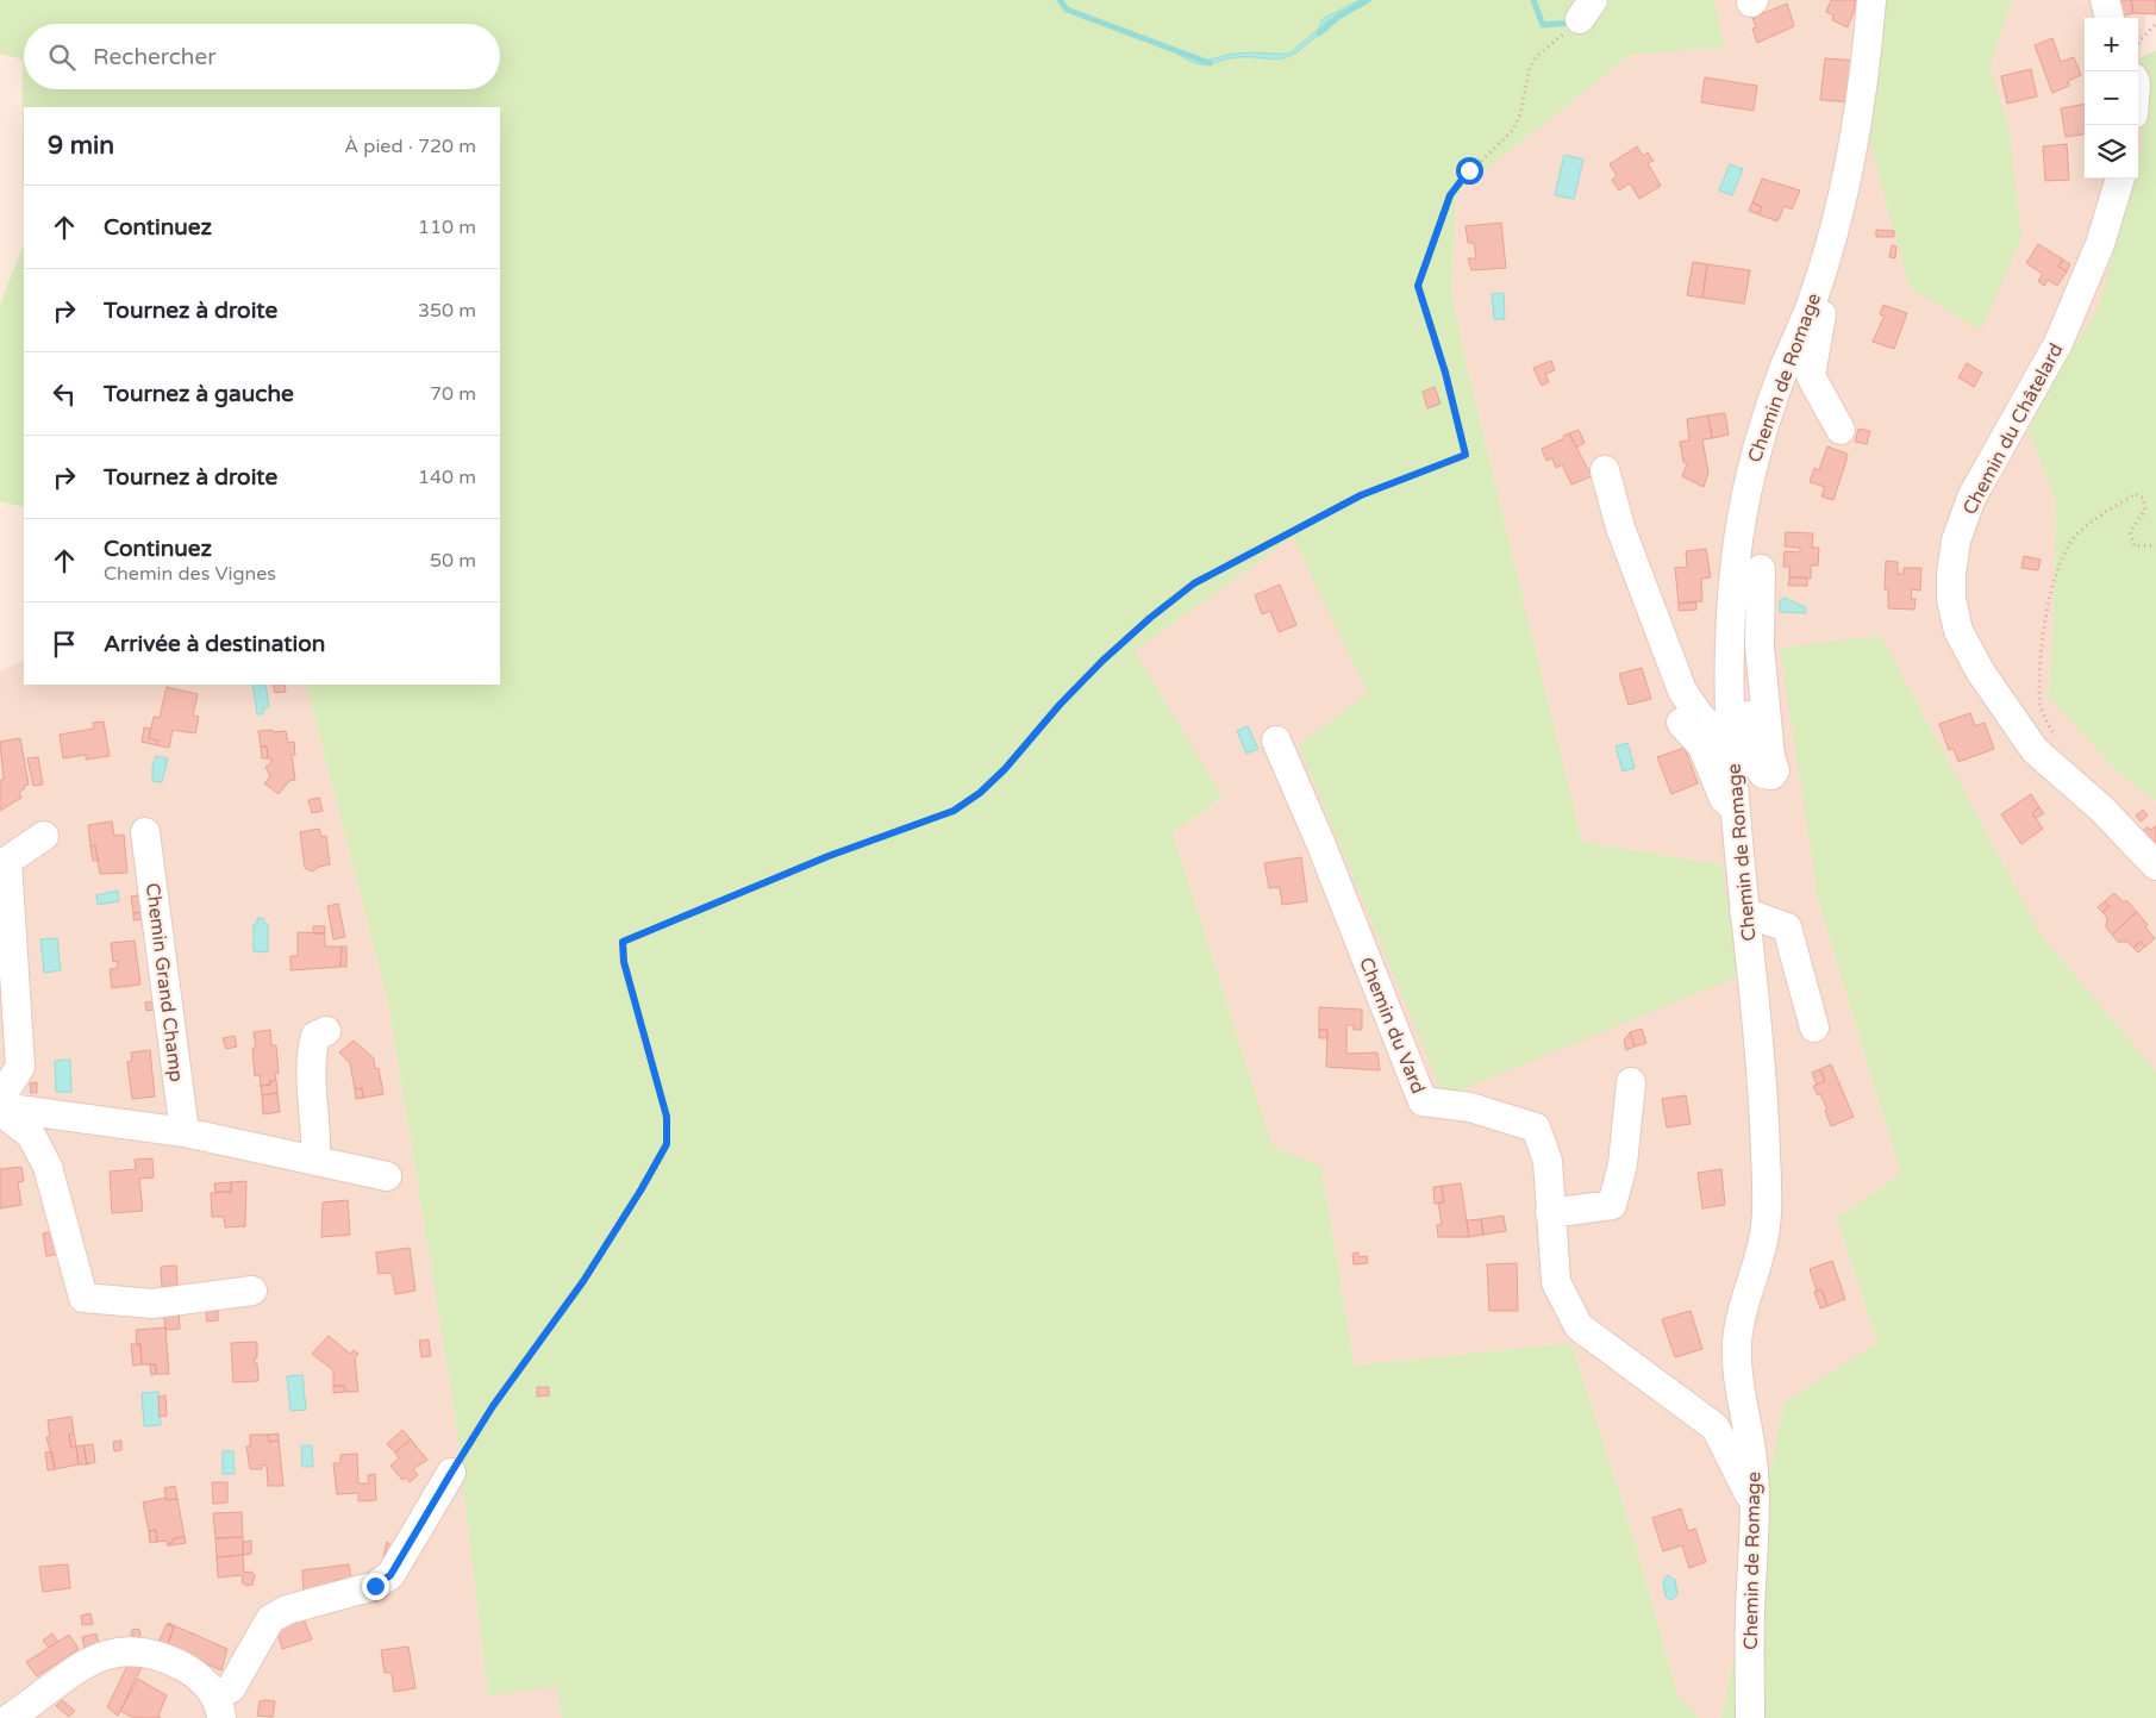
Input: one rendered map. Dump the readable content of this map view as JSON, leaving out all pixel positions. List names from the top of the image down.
{
  "streets": {
    "street": [
      "Chemin de Romage",
      "Chemin du Châtelard",
      "Chemin Grand Champ",
      "Chemin du Vard"
    ]
  },
  "crossings": [
    ["Chemin de Romage", "Chemin du Vard"]
  ],
  "page": {
    "map_buttons": ["+", "−"],
    "search": "Rechercher",
    "heading": ["9 min", "À pied · 720 m"],
    "list": [
      ["Continuez", "110 m"],
      ["Tournez à droite", "350 m"],
      ["Tournez à gauche", "70 m"],
      ["Tournez à droite", "140 m"],
      ["Continuez", "Chemin des Vignes", "50 m"],
      "Arrivée à destination"
    ]
  }
}
